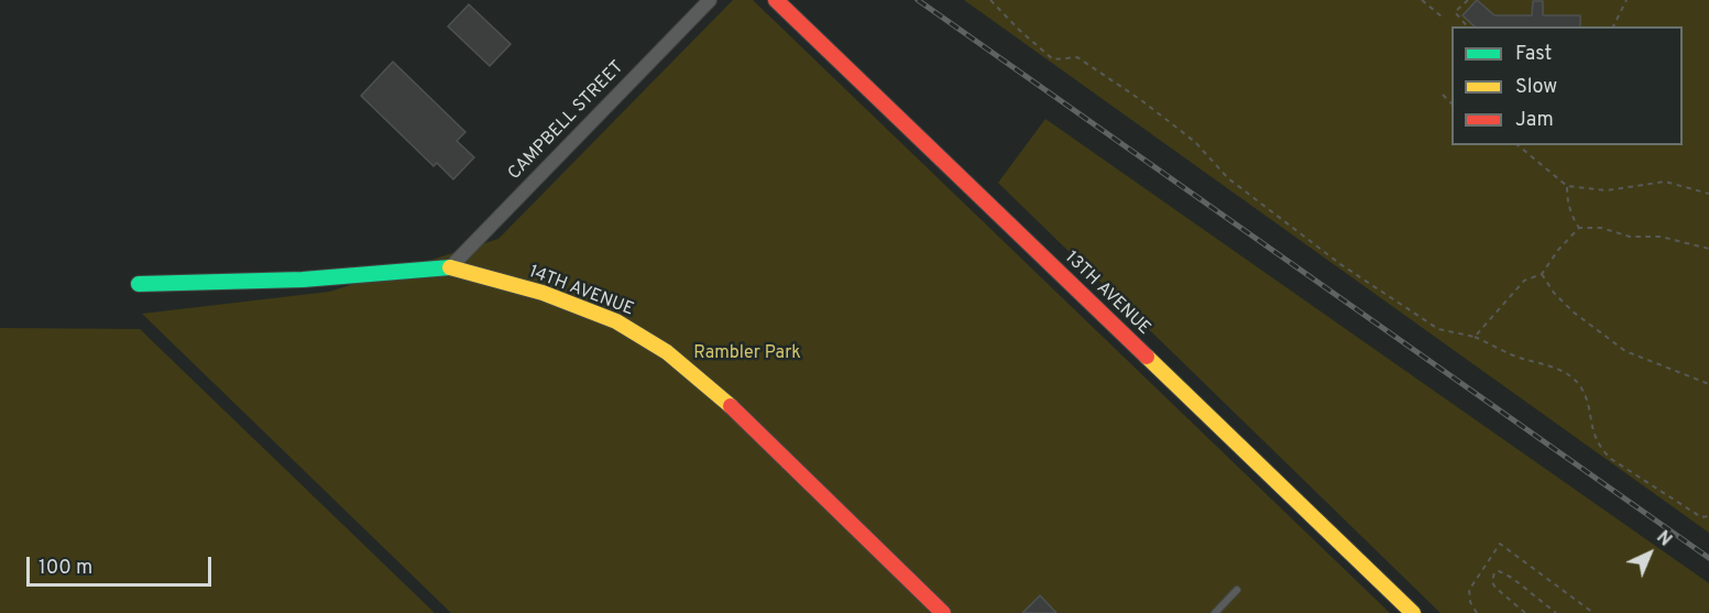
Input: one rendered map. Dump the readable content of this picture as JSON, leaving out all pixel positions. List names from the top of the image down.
{
  "streets": {
    "street": ["CAMPBELL STREET", "14TH AVENUE", "13TH AVENUE"]
  },
  "crossings": [
    ["CAMPBELL STREET", "14TH AVENUE"]
  ],
  "parks": ["Rambler Park"],
  "legend": ["Fast", "Slow", "Jam"],
  "scale_bar": "100 m",
  "north": "top right"
}
